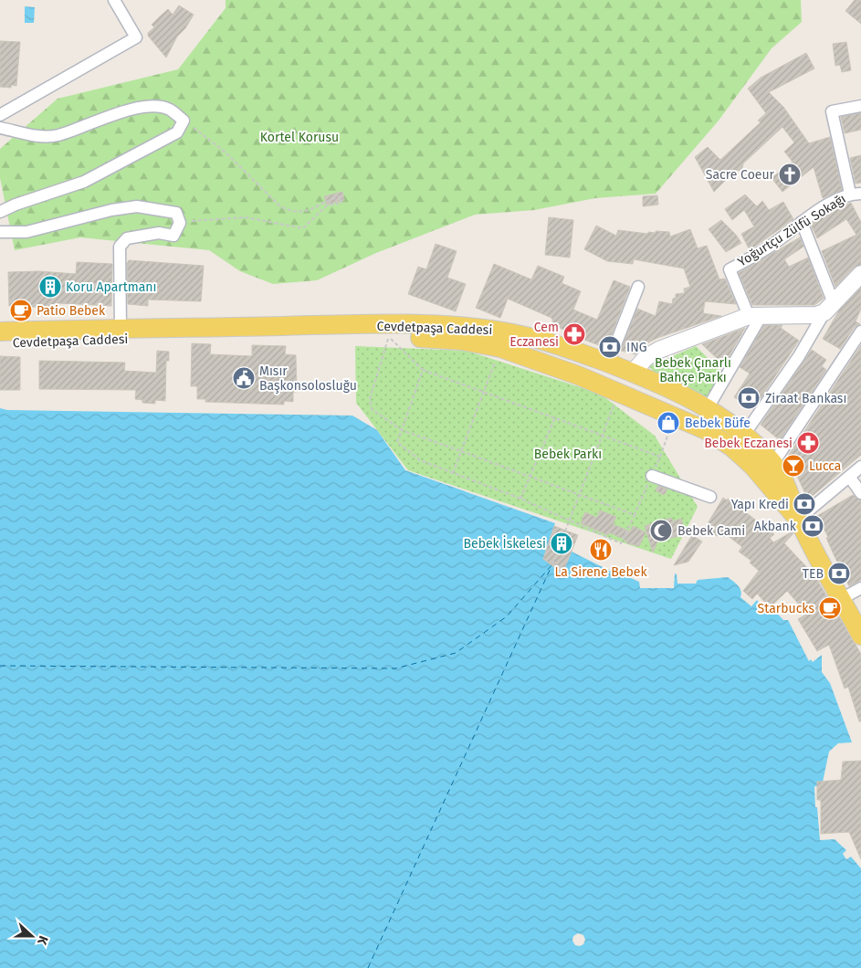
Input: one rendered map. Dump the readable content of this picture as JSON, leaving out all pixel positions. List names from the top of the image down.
{
  "streets": {
    "main road": ["Cevdetpaşa Caddesi"],
    "street": ["Yoğurtçu Zülfü Sokağı"]
  },
  "parks": ["Kortel Korusu", "Bebek Çınarlı Bahçe Parkı", "Bebek Parkı"],
  "places": {
    "church": ["Sacre Coeur"],
    "building": ["Koru Apartmanı", "Bebek İskelesi"],
    "cafe": ["Patio Bebek", "Starbucks"],
    "pharmacy": ["Cem Eczanesi", "Bebek Eczanesi"],
    "bank": [
      "ING",
      "Ziraat Bankası",
      "Yapı Kredi",
      "Akbank",
      "TEB"
    ],
    "public building": ["Mısır Başkonsolosluğu"],
    "shop": ["Bebek Büfe"],
    "bar": ["Lucca"],
    "mosque": ["Bebek Cami"],
    "restaurant": ["La Sirene Bebek"]
  },
  "north": "right"
}
